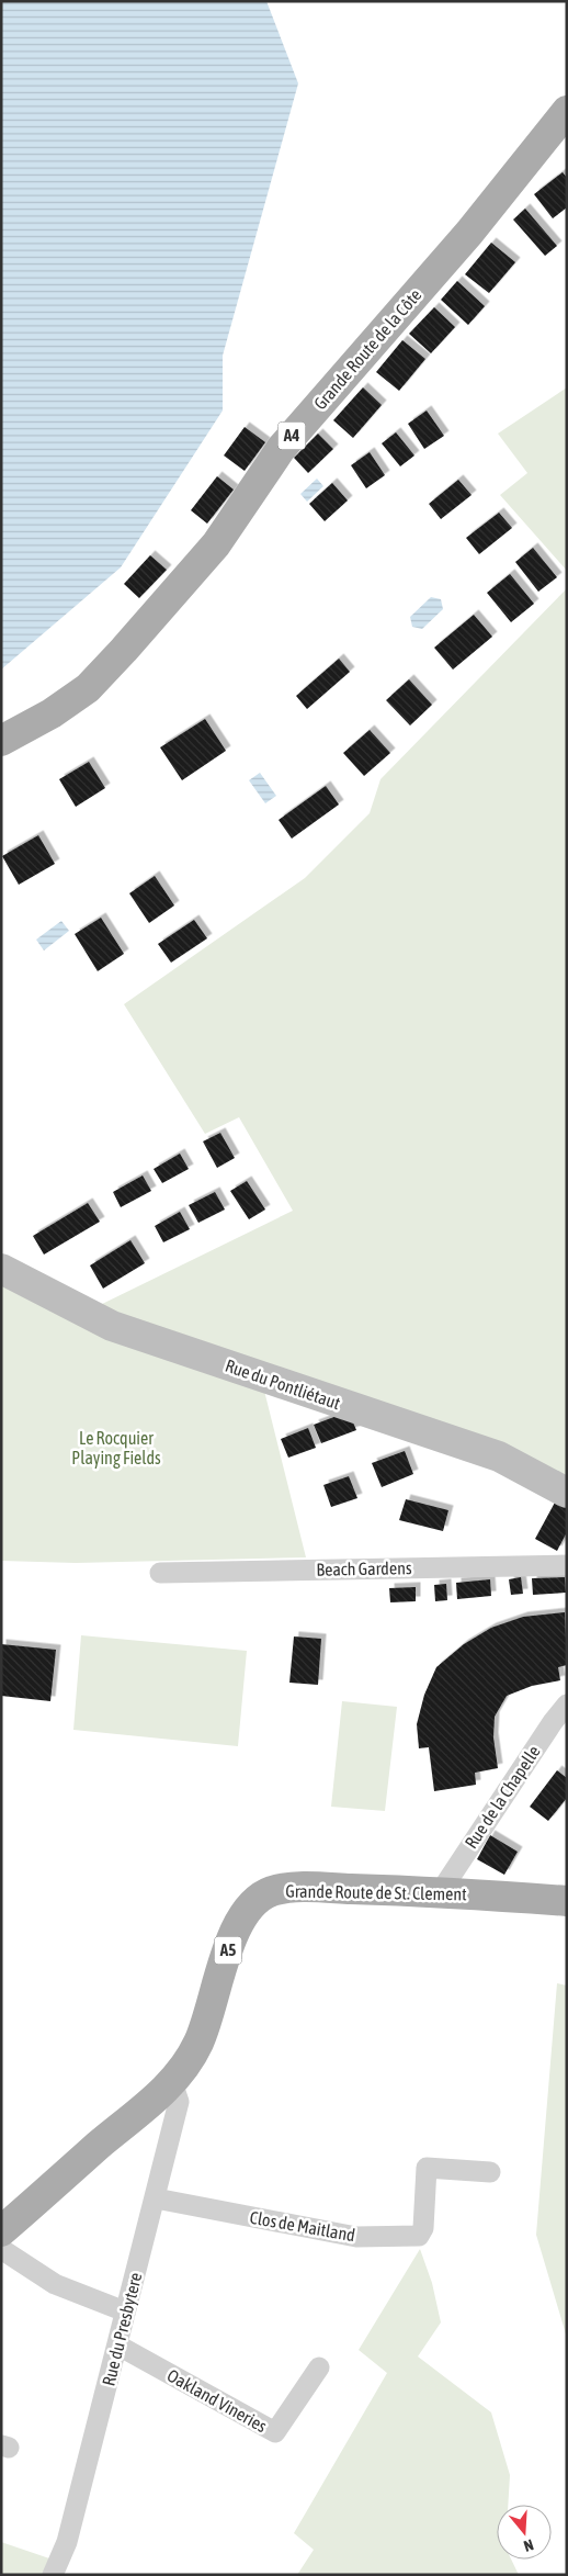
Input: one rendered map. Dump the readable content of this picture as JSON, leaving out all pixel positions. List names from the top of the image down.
{
  "streets": {
    "main road": [
      "Grande Route de la Côte",
      "A4",
      "Rue du Pontliétaut",
      "Grande Route de St. Clement",
      "A5"
    ],
    "street": [
      "Beach Gardens",
      "Rue de la Chapelle",
      "Clos de Maitland",
      "Rue du Presbytere",
      "Oakland Vineries"
    ]
  },
  "crossings": [
    ["Rue de la Chapelle", "Grande Route de St. Clement"],
    ["Grande Route de St. Clement", "Rue du Presbytere"],
    ["Clos de Maitland", "Rue du Presbytere"],
    ["Rue du Presbytere", "Oakland Vineries"]
  ],
  "parks": ["Le Rocquier Playing Fields"],
  "north": "bottom"
}
